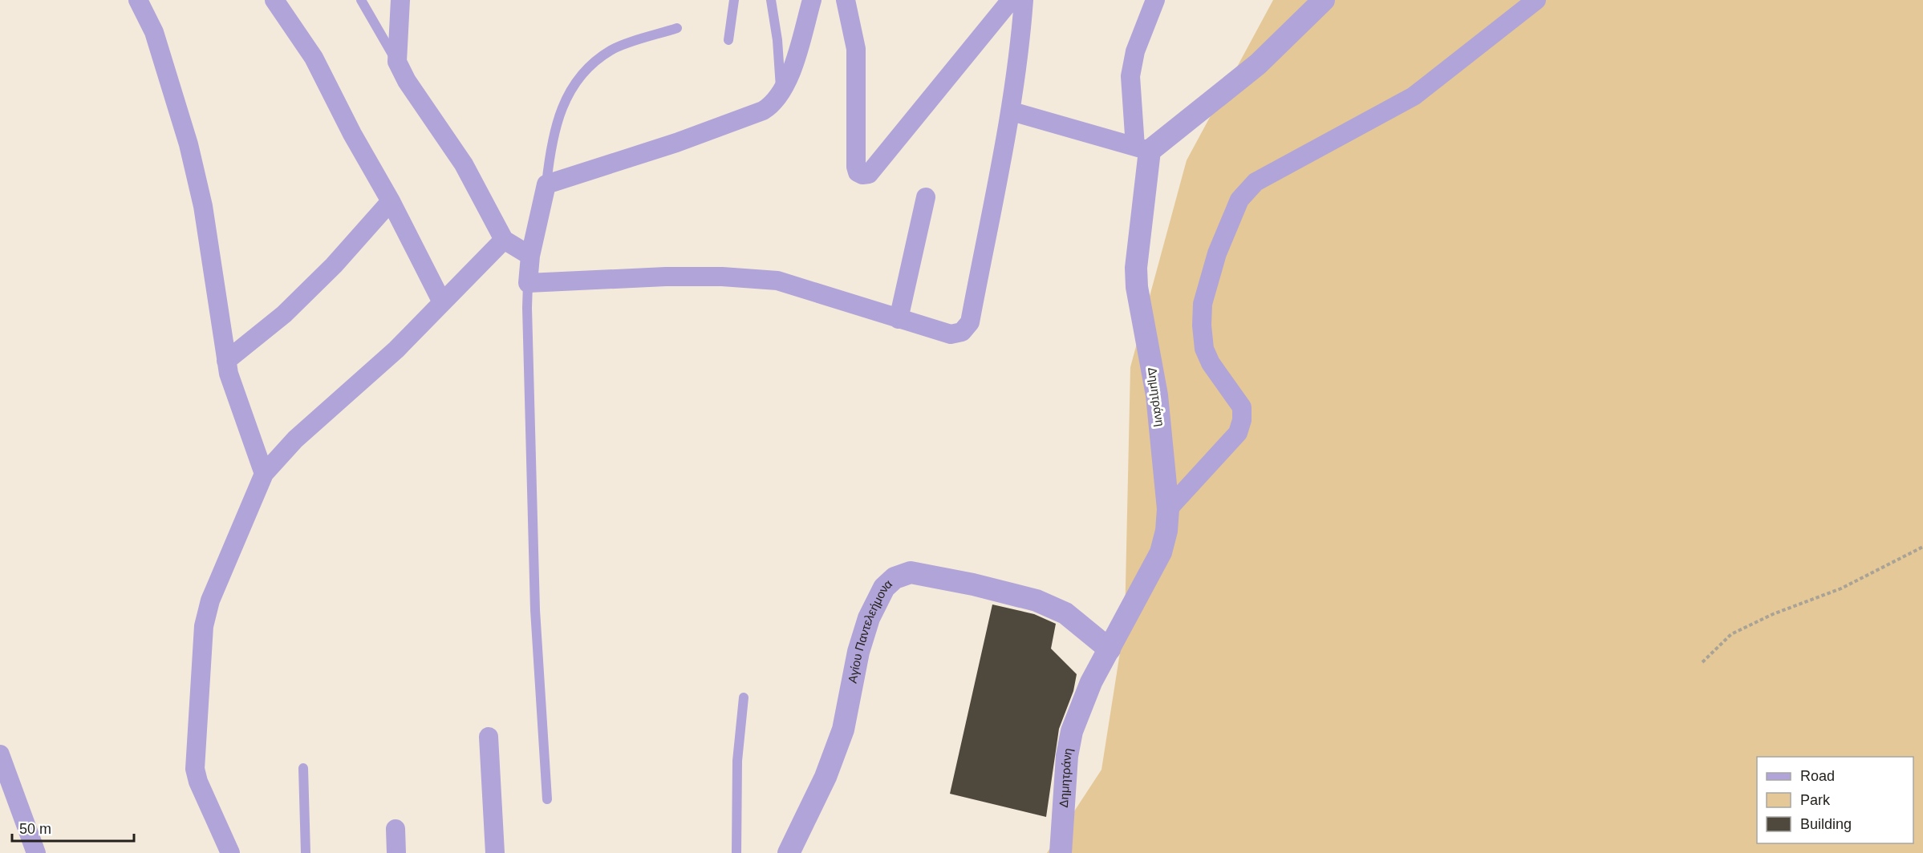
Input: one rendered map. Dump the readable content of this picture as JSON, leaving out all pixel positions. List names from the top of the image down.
{
  "streets": {
    "street": ["Δημητράνη", "Αγίου Παντελεήμονα"]
  },
  "crossings": [
    ["Δημητράνη", "Αγίου Παντελεήμονα"]
  ],
  "legend": ["Road", "Park", "Building"],
  "scale_bar": "50 m"
}
